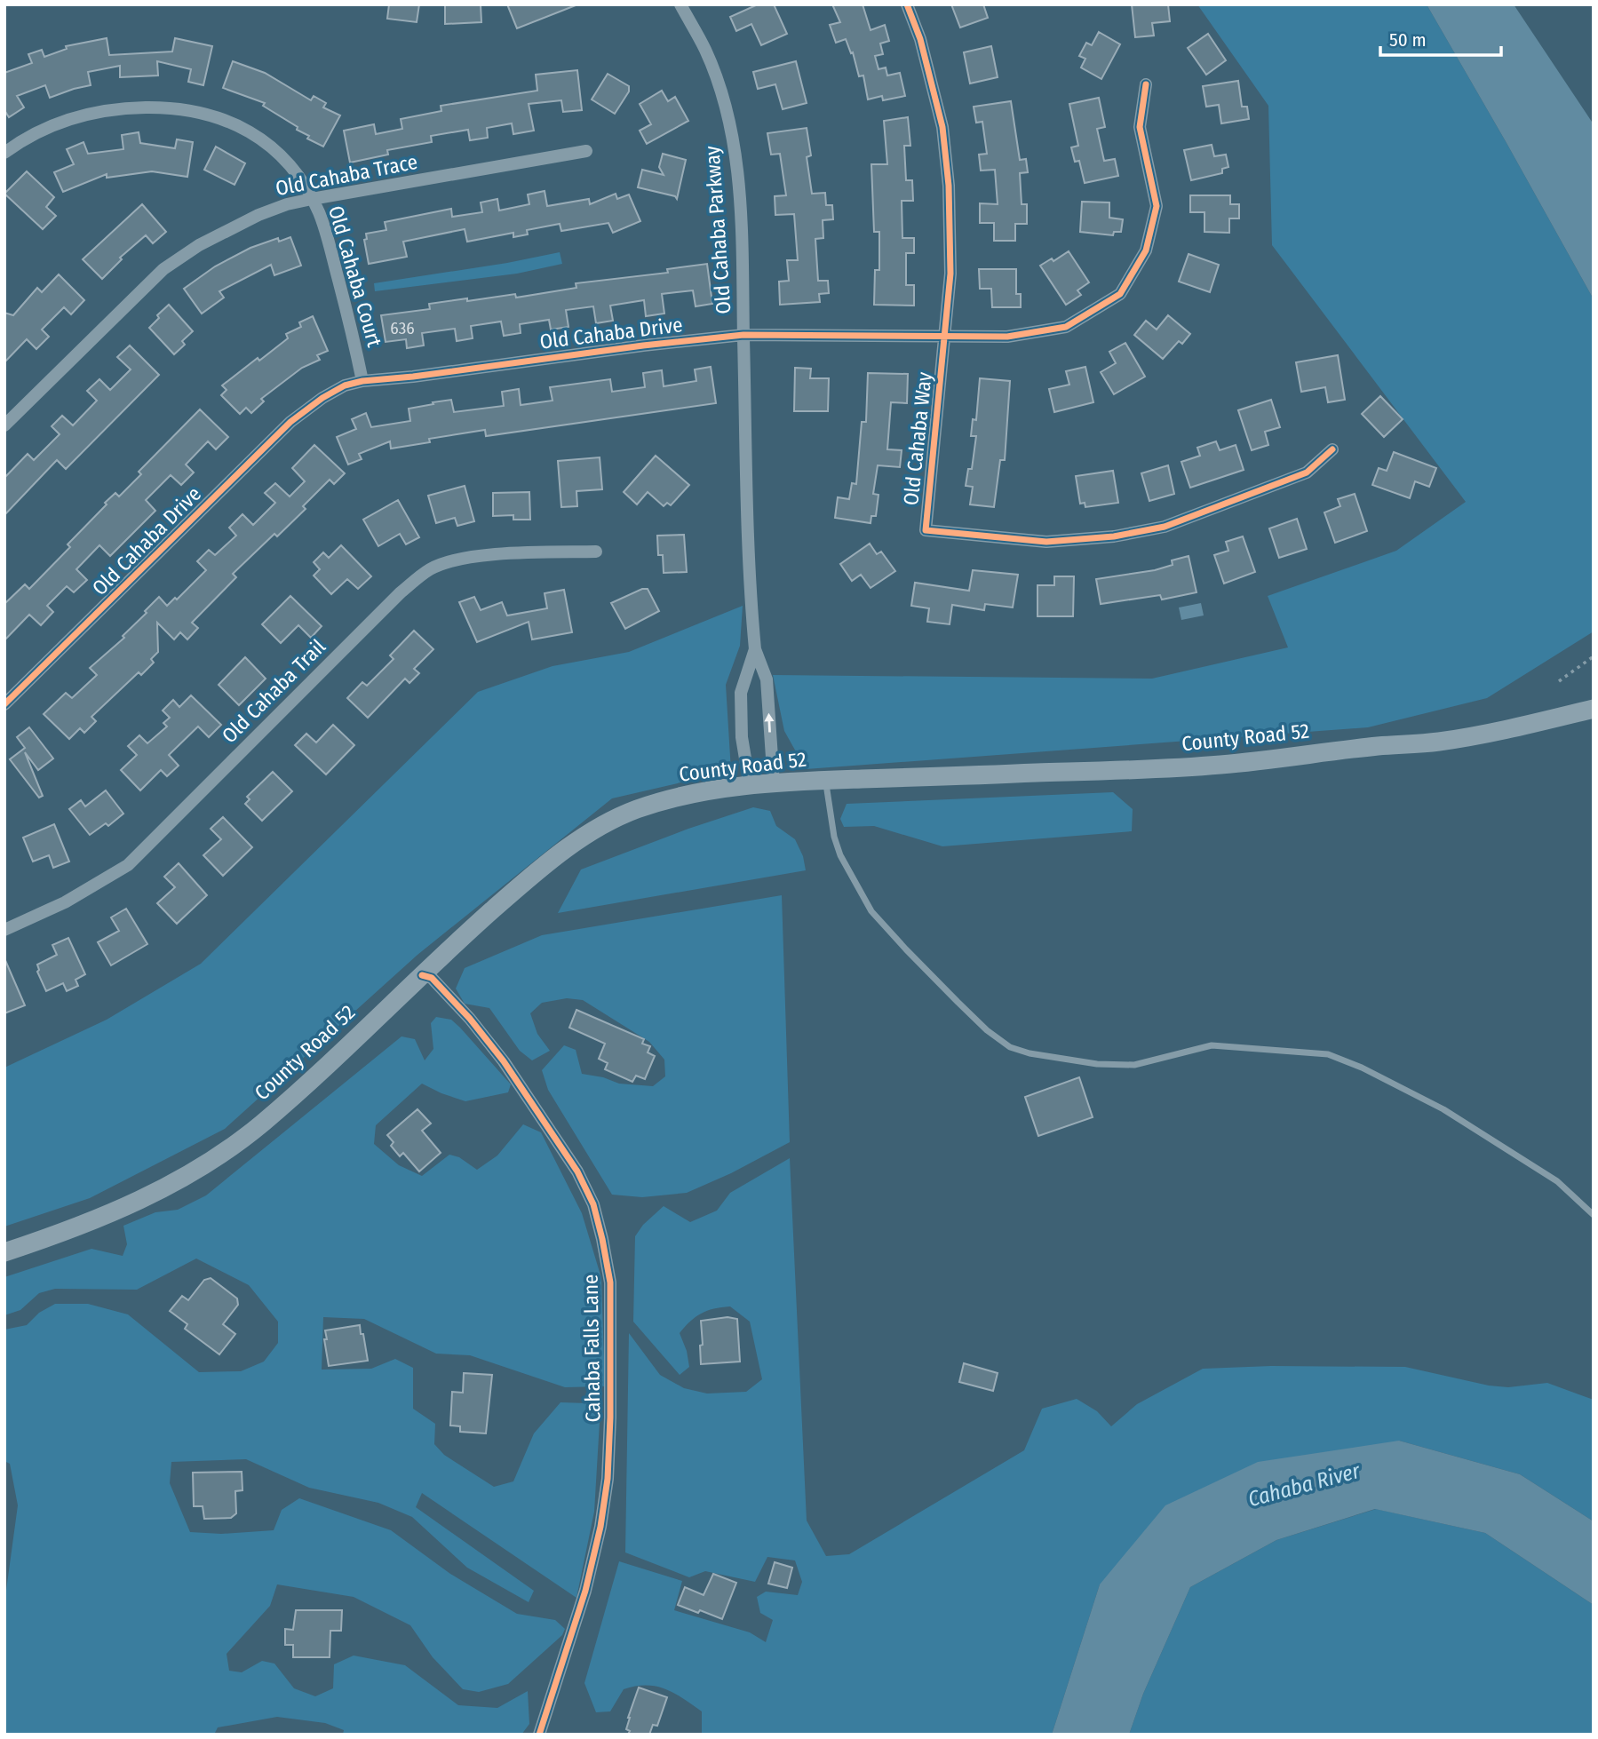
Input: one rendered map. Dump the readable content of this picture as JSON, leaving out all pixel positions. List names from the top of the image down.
{
  "streets": {
    "main road": ["County Road 52"],
    "street": [
      "Old Cahaba Trace",
      "Old Cahaba Parkway",
      "Old Cahaba Court",
      "Old Cahaba Drive",
      "Old Cahaba Way",
      "Old Cahaba Trail",
      "Cahaba Falls Lane"
    ]
  },
  "crossings": [
    ["Old Cahaba Trace", "Old Cahaba Court"],
    ["Old Cahaba Parkway", "Old Cahaba Drive"],
    ["Old Cahaba Parkway", "County Road 52"],
    ["Old Cahaba Court", "Old Cahaba Drive"],
    ["Old Cahaba Drive", "Old Cahaba Way"],
    ["County Road 52", "Cahaba Falls Lane"]
  ],
  "water": ["Cahaba River"],
  "house_numbers": ["636"],
  "scale_bar": "50 m"
}
